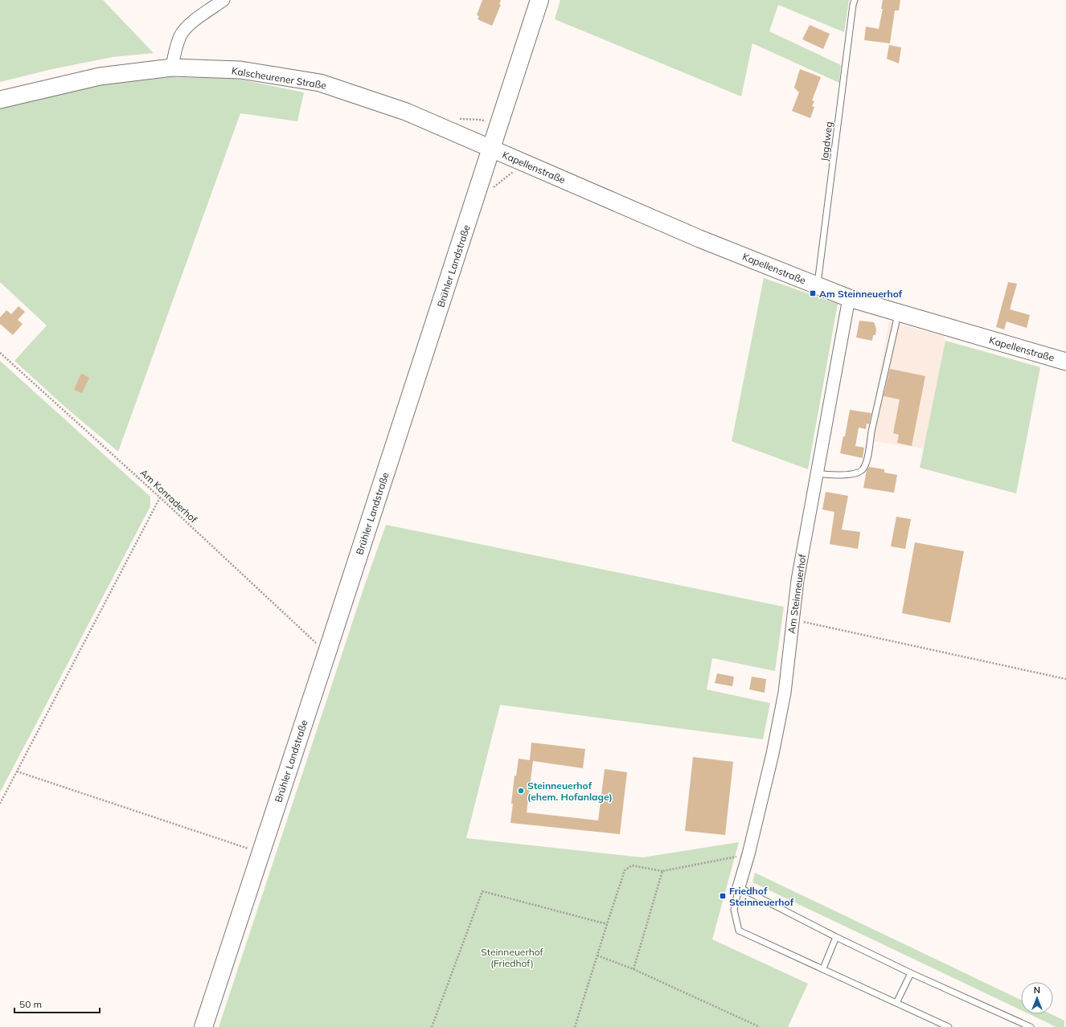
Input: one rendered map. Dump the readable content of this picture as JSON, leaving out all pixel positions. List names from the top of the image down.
{
  "streets": {
    "main road": ["Kalscheurener Straße", "Kapellenstraße", "Brühler Landstraße"],
    "street": ["Am Steinneuerhof"],
    "lane": ["Jagdweg"],
    "path": ["Am Konraderhof"]
  },
  "crossings": [
    ["Kalscheurener Straße", "Kapellenstraße"],
    ["Kalscheurener Straße", "Brühler Landstraße"],
    ["Jagdweg", "Kapellenstraße"],
    ["Kapellenstraße", "Brühler Landstraße"],
    ["Kapellenstraße", "Am Steinneuerhof"],
    ["Brühler Landstraße", "Am Konraderhof"]
  ],
  "parks": ["Steinneuerhof (Friedhof)"],
  "places": {
    "transit": ["Am Steinneuerhof", "Friedhof Steinneuerhof"],
    "other": ["Steinneuerhof (ehem. Hofanlage)"]
  },
  "scale_bar": "50 m",
  "north": "top"
}
